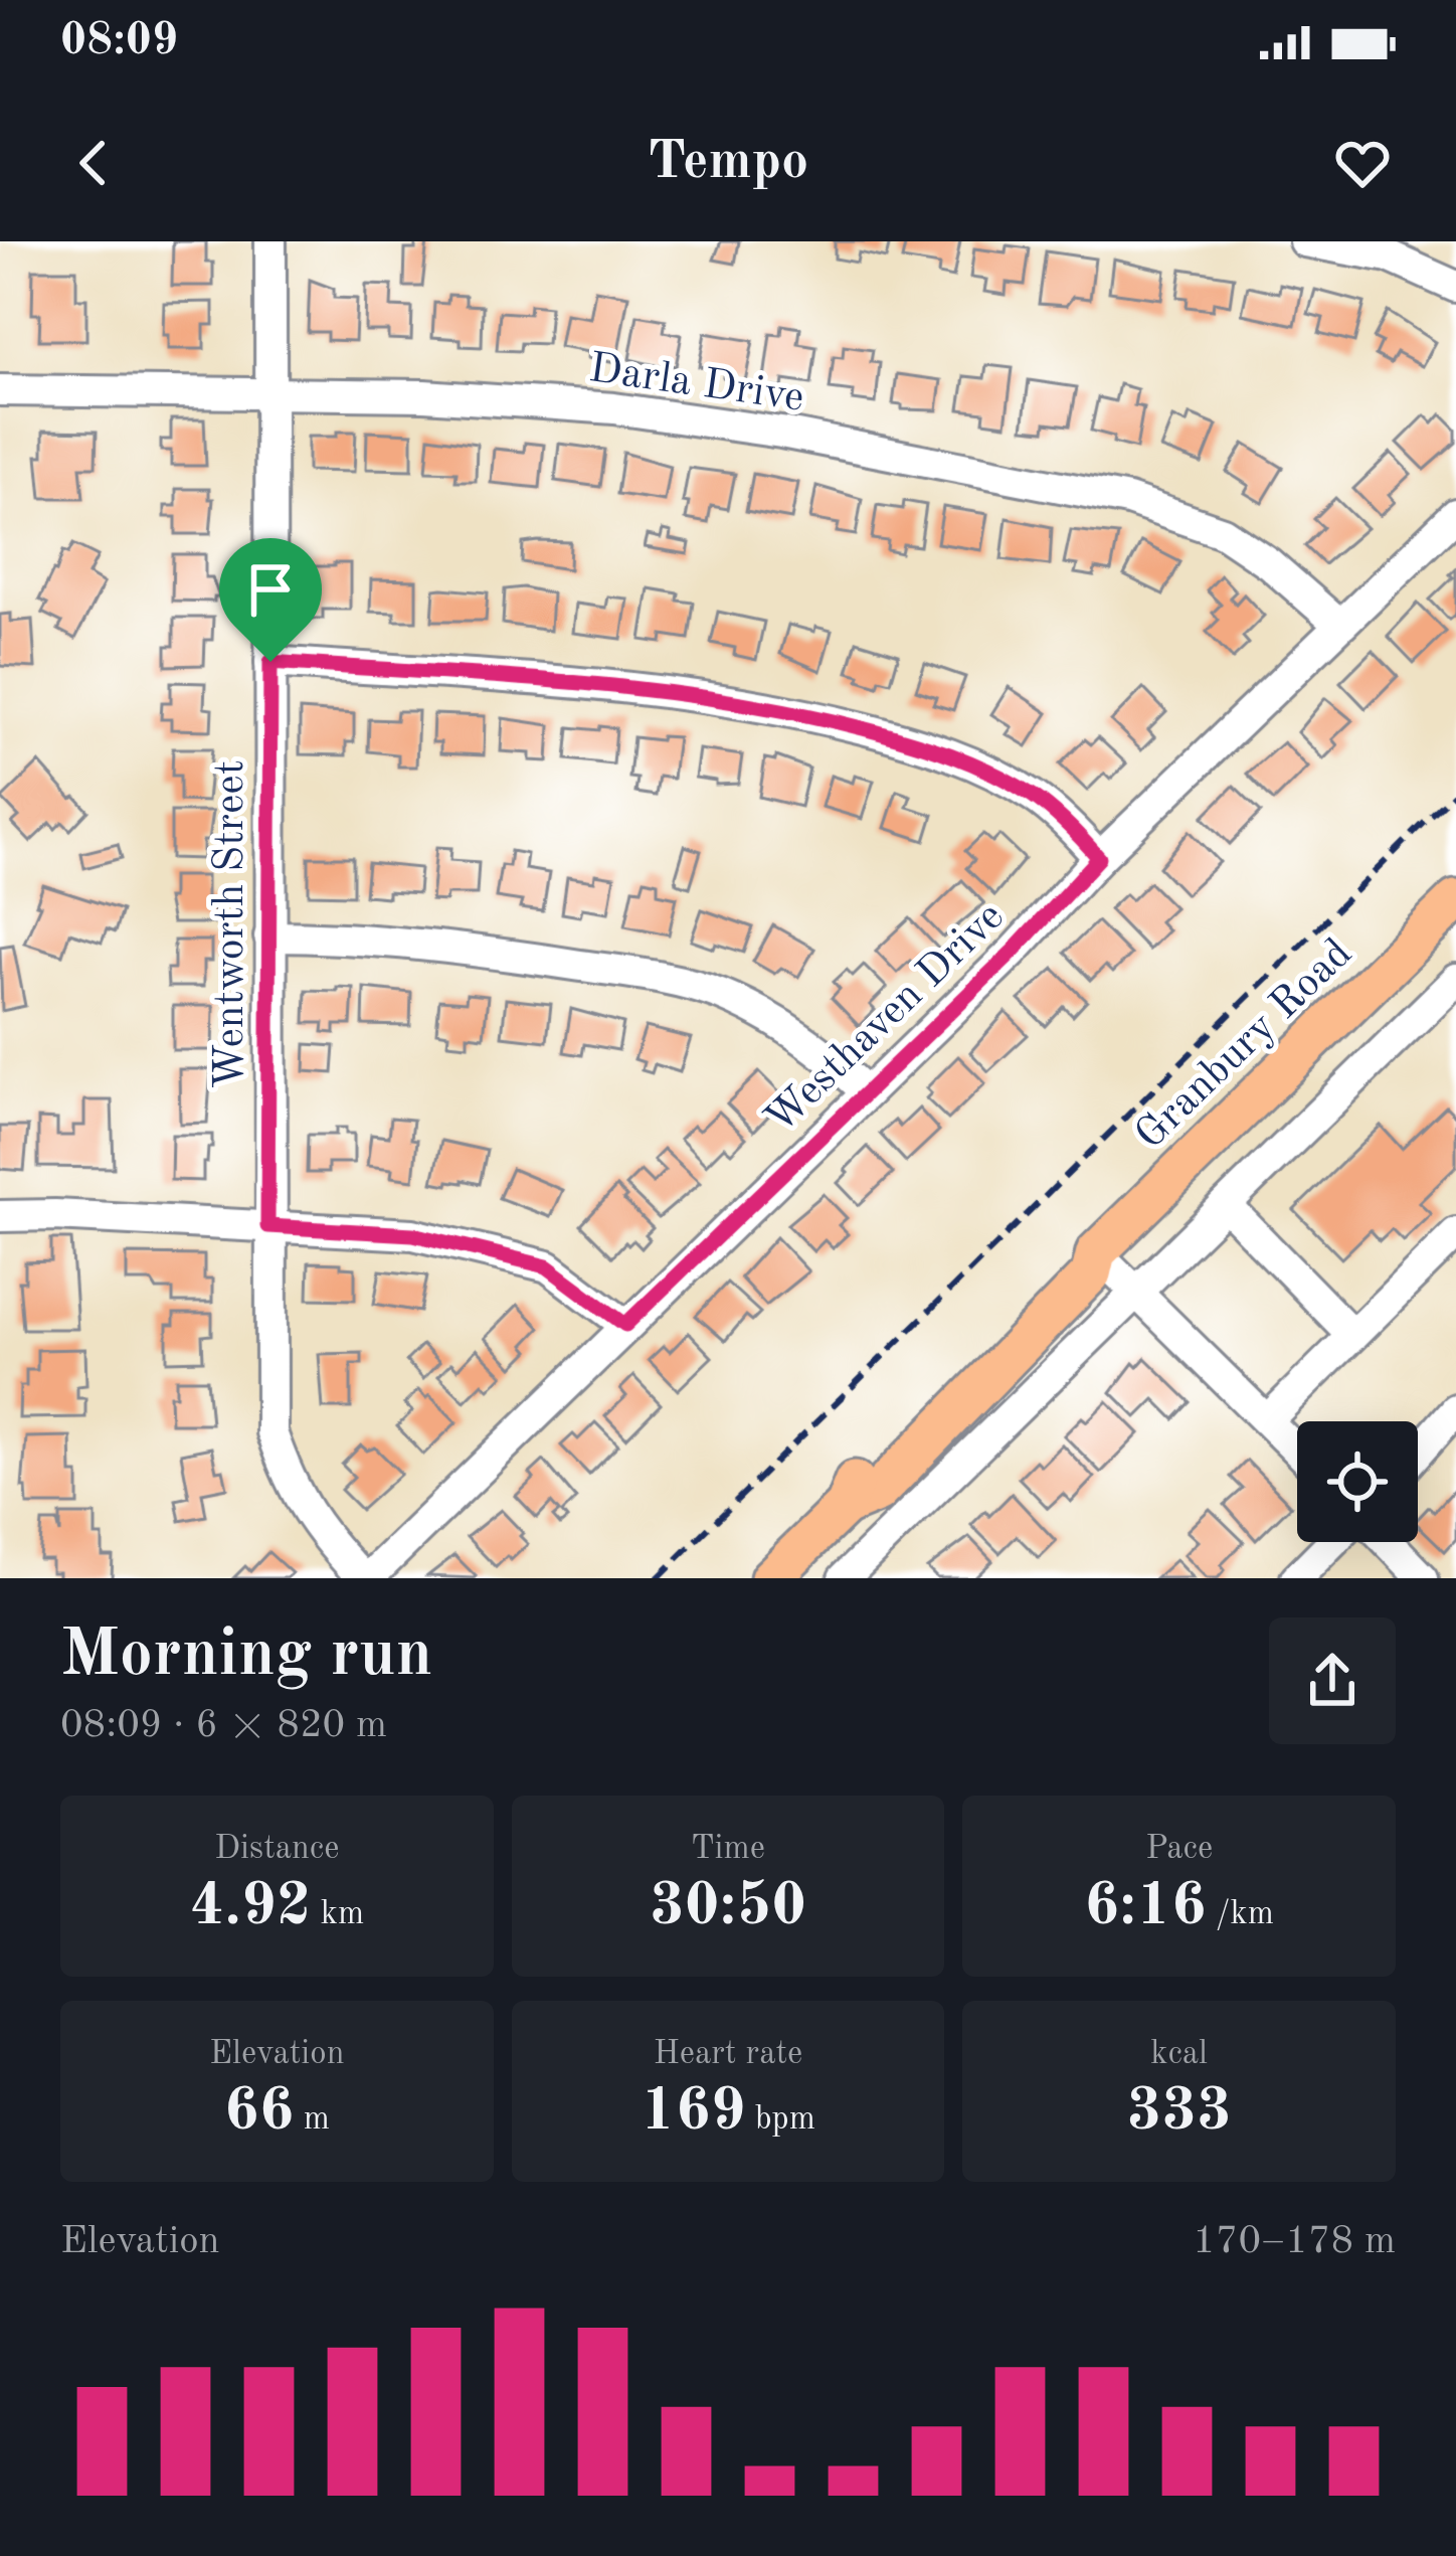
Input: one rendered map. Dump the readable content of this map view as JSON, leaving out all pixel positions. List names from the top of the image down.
{
  "streets": {
    "main road": ["Granbury Road"],
    "street": ["Darla Drive", "Wentworth Street", "Westhaven Drive"]
  },
  "crossings": [
    ["Darla Drive", "Wentworth Street"],
    ["Darla Drive", "Westhaven Drive"],
    ["Wentworth Street", "Westhaven Drive"]
  ],
  "page": {
    "status": "08:09",
    "header": "Tempo",
    "heading": ["Morning run", "08:09 · 6 × 820 m"],
    "stats": [
      ["Distance", "4.92 km"],
      ["Time", "30:50"],
      ["Pace", "6:16 /km"],
      ["Elevation", "66 m"],
      ["Heart rate", "169 bpm"],
      ["kcal", "333"]
    ],
    "chart": ["Elevation", "170–178 m"]
  }
}
